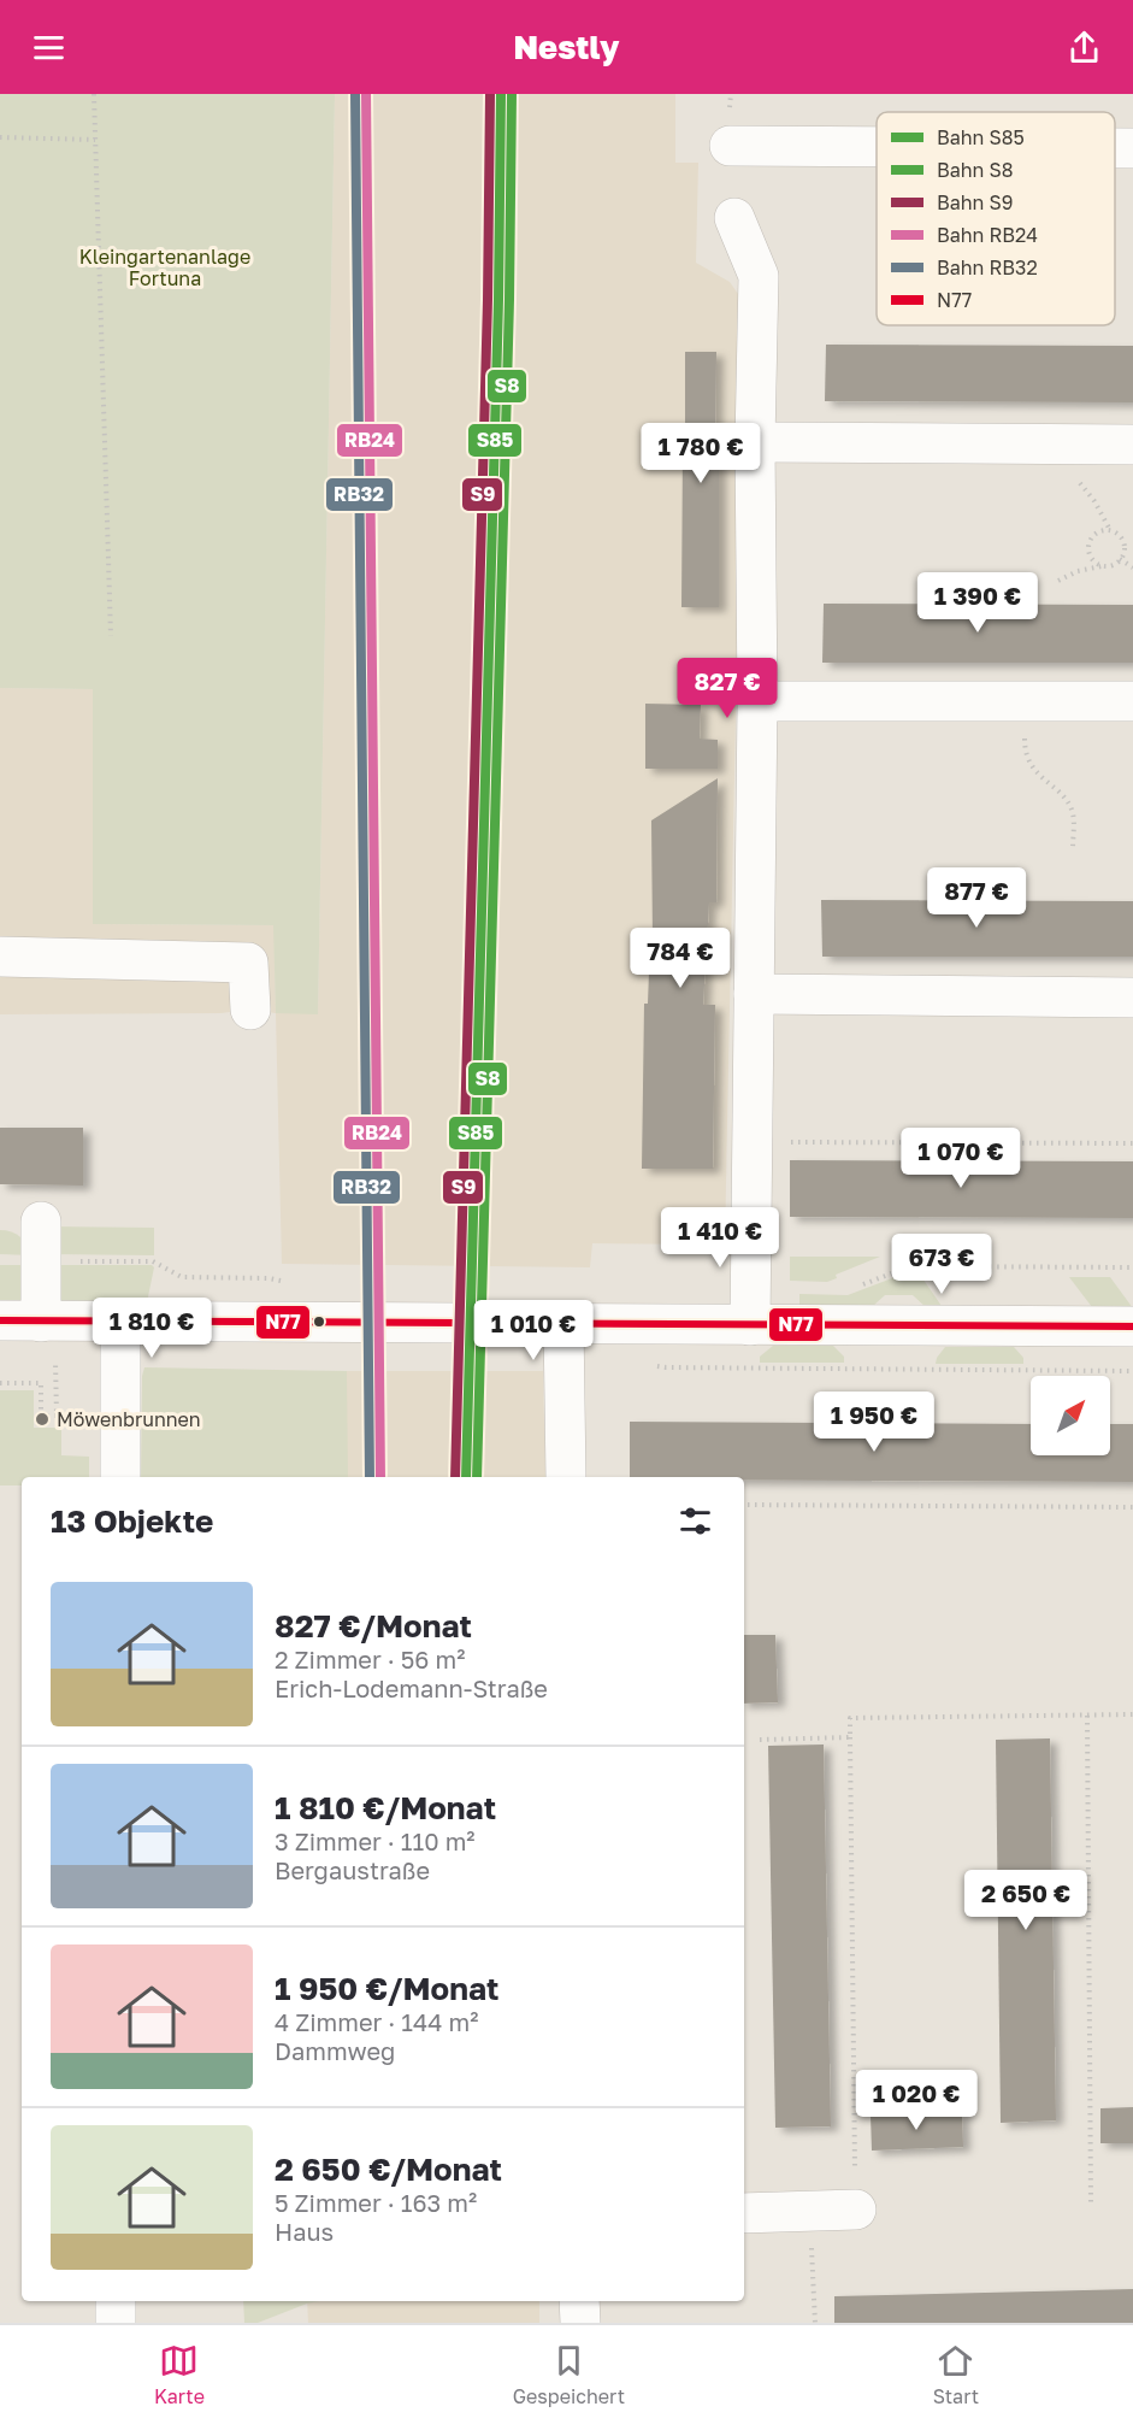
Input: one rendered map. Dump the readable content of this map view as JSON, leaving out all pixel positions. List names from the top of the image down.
{
  "parks": ["Kleingartenanlage Fortuna"],
  "places": ["Möwenbrunnen"],
  "lines": [
    "rail line S85",
    "rail line S8",
    "rail line S9",
    "rail line RB24",
    "rail line RB32",
    "transit line N77"
  ],
  "legend": [
    "Bahn S85",
    "Bahn S8",
    "Bahn S9",
    "Bahn RB24",
    "Bahn RB32",
    "N77"
  ],
  "north": "top right",
  "page": {
    "header": "Nestly",
    "price": [
      "1 780 €",
      "1 390 €",
      "827 €",
      "877 €",
      "784 €",
      "1 070 €",
      "1 410 €",
      "673 €",
      "1 810 €",
      "1 010 €",
      "1 950 €",
      "2 650 €",
      "1 020 €"
    ],
    "heading": "13 Objekte",
    "list": [
      {
        "name": "827 €/Monat",
        "note": "2 Zimmer · 56 m² · Erich-Lodemann-Straße"
      },
      {
        "name": "1 810 €/Monat",
        "note": "3 Zimmer · 110 m² · Bergaustraße"
      },
      {
        "name": "1 950 €/Monat",
        "note": "4 Zimmer · 144 m² · Dammweg"
      },
      {
        "name": "2 650 €/Monat",
        "note": "5 Zimmer · 163 m² · Haus"
      }
    ],
    "tabs": ["Karte", "Gespeichert", "Start"]
  }
}
